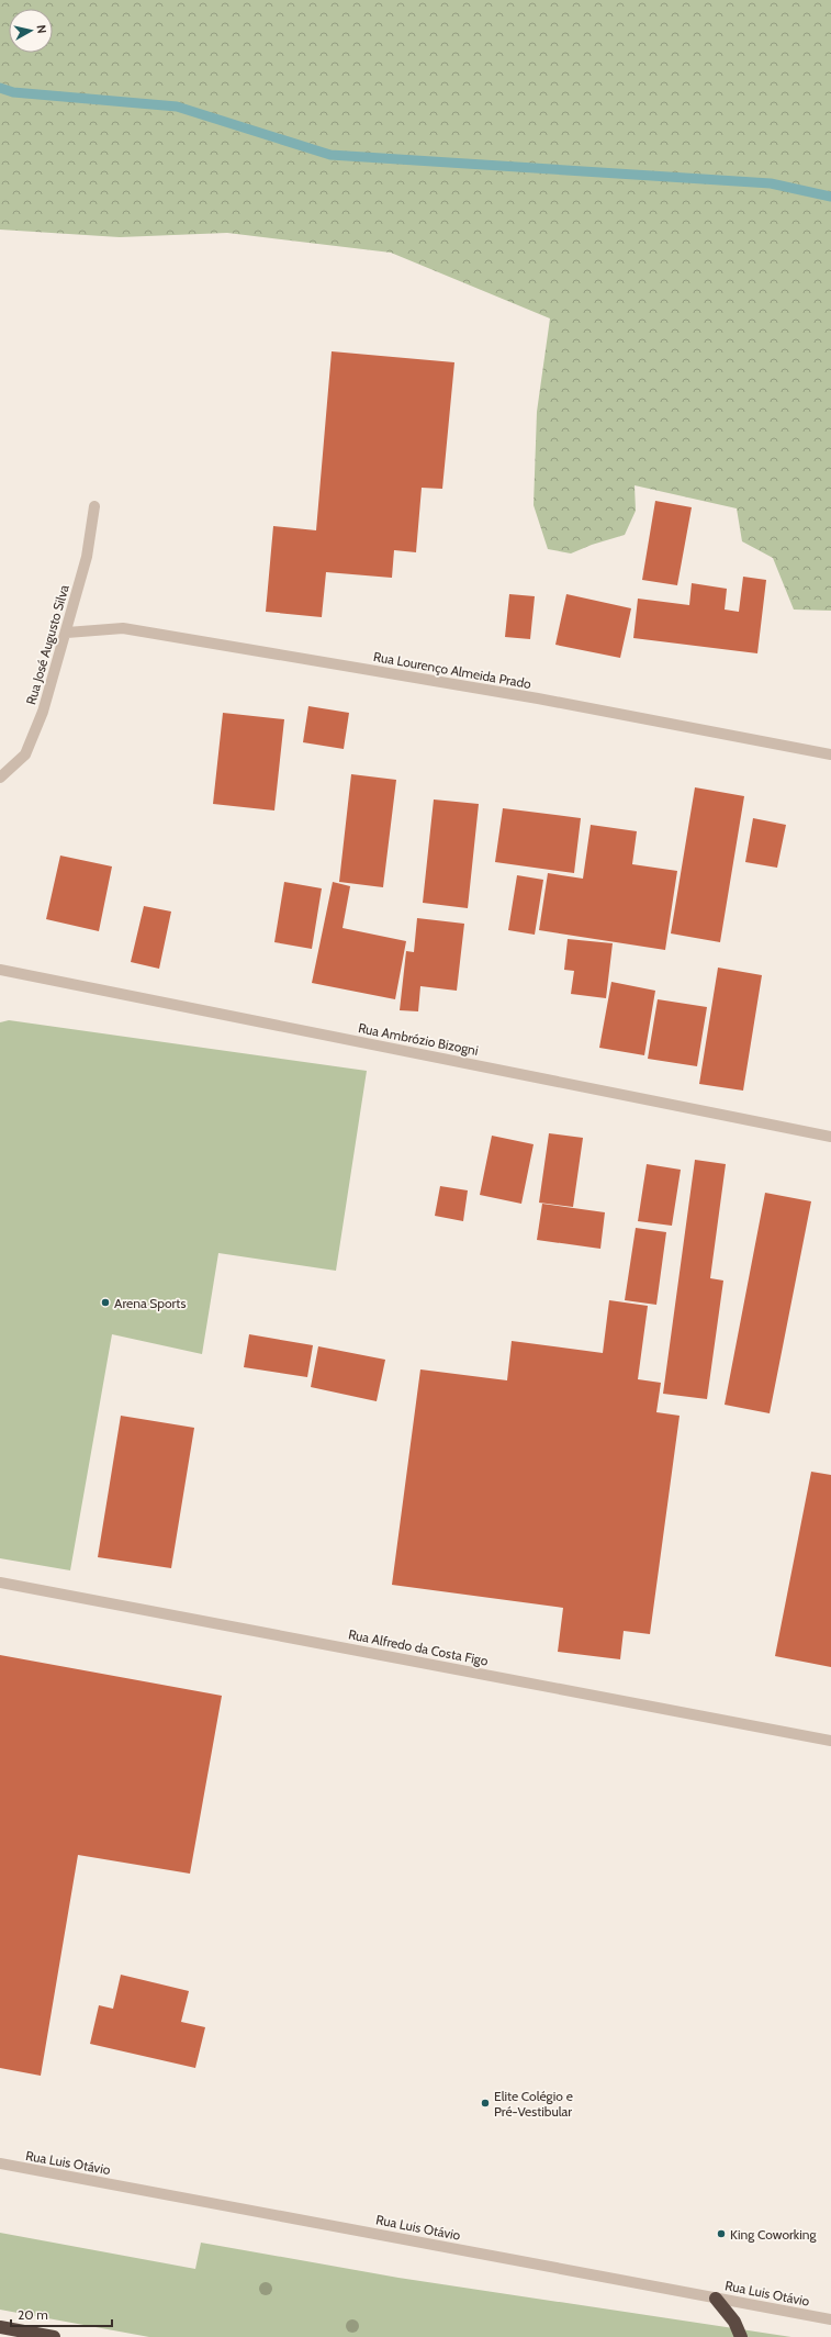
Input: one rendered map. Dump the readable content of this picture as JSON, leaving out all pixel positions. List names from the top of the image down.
{
  "streets": {
    "street": [
      "Rua José Augusto Silva",
      "Rua Lourenço Almeida Prado",
      "Rua Ambrózio Bizogni",
      "Rua Alfredo da Costa Figo",
      "Rua Luis Otávio"
    ]
  },
  "crossings": [
    ["Rua José Augusto Silva", "Rua Lourenço Almeida Prado"]
  ],
  "places": ["Arena Sports", "Elite Colégio e Pré-Vestibular", "King Coworking"],
  "scale_bar": "20 m",
  "north": "right"
}
